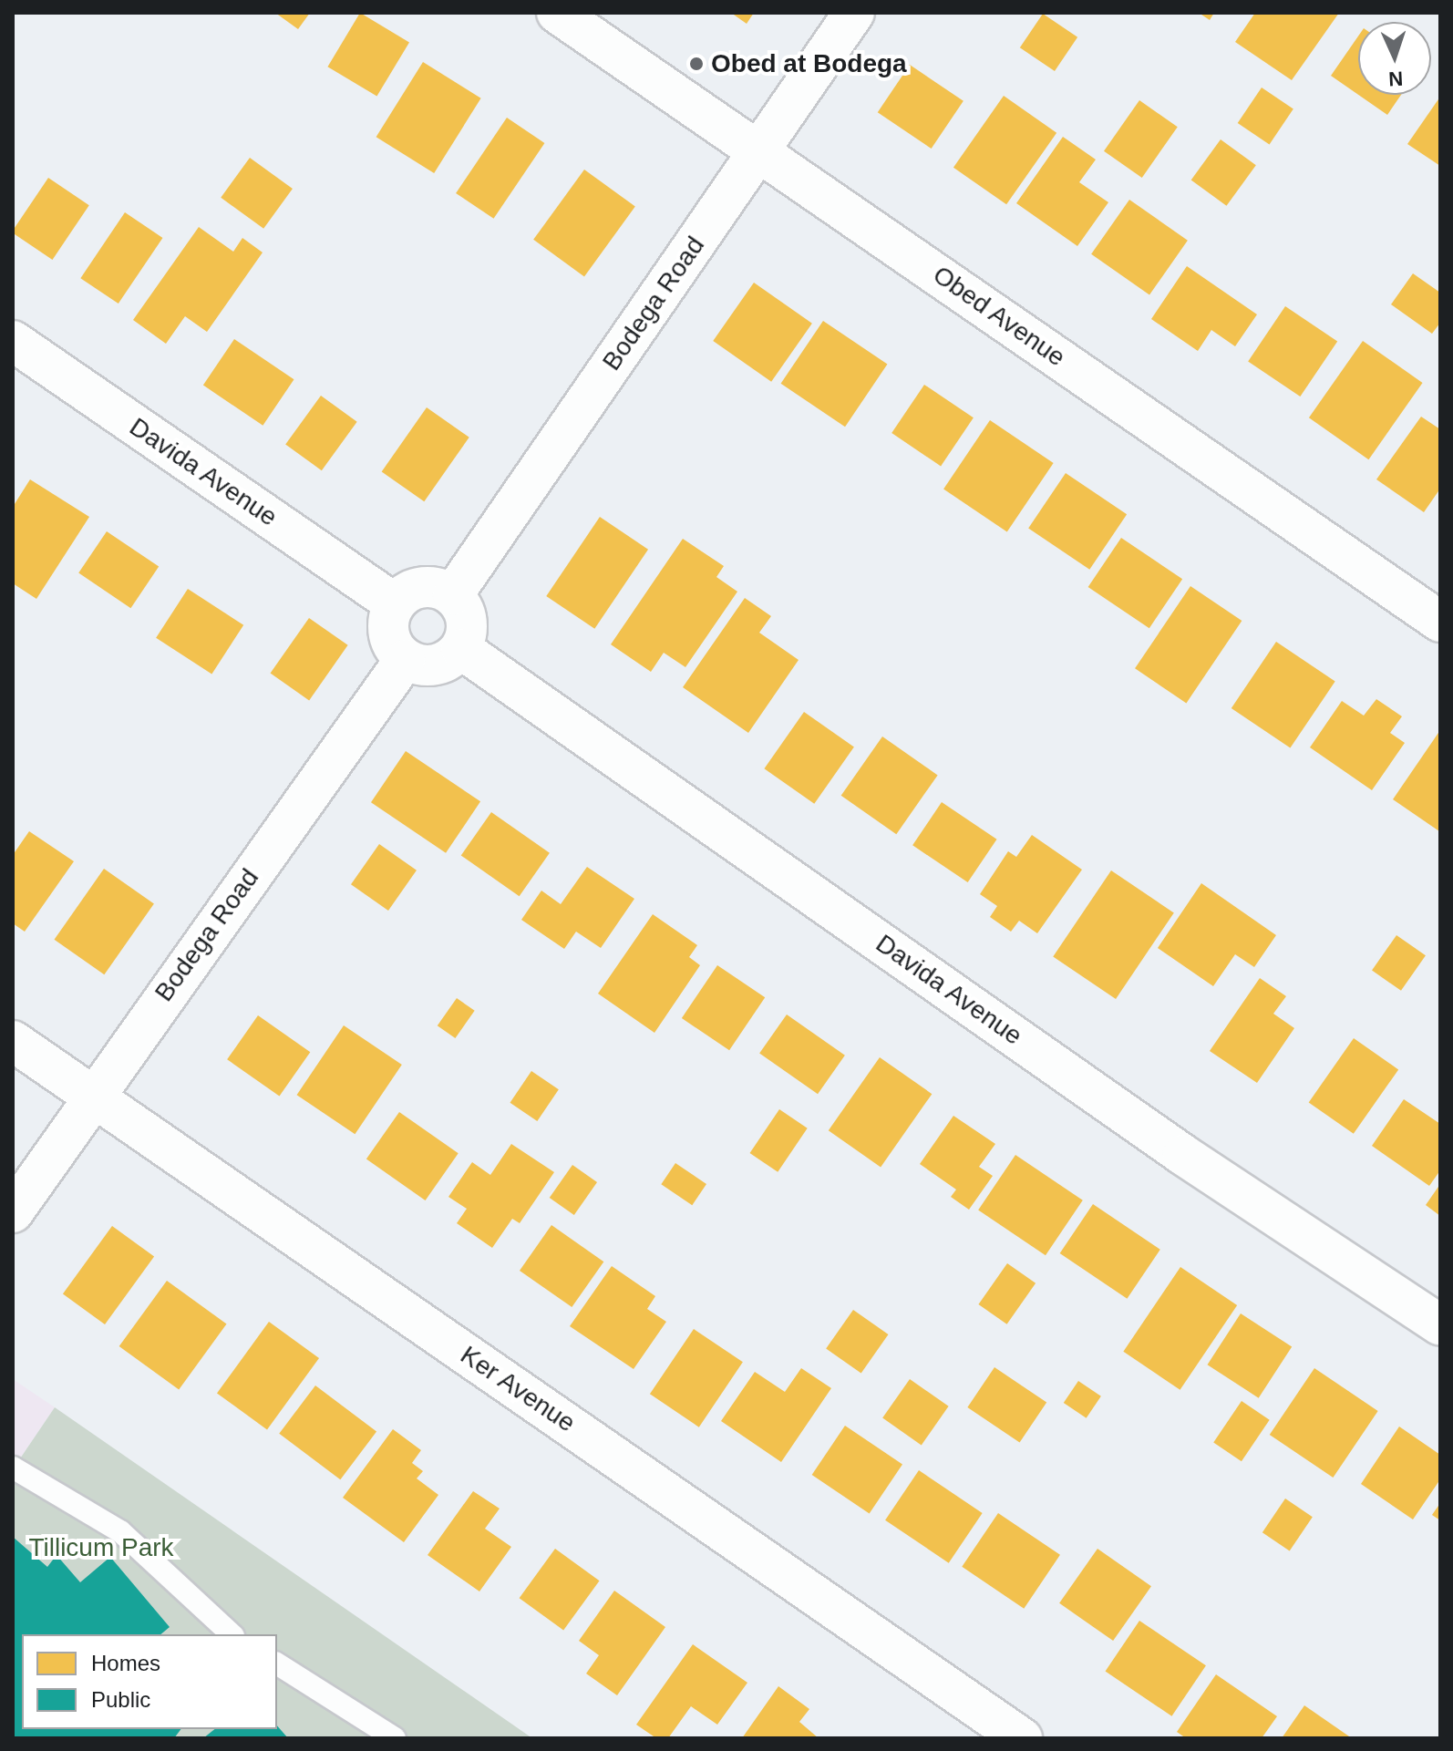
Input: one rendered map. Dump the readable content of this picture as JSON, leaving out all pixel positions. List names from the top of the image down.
{
  "streets": {
    "street": [
      "Bodega Road",
      "Obed Avenue",
      "Davida Avenue",
      "Ker Avenue"
    ]
  },
  "crossings": [
    ["Bodega Road", "Obed Avenue"],
    ["Bodega Road", "Davida Avenue"],
    ["Bodega Road", "Ker Avenue"]
  ],
  "parks": ["Tillicum Park"],
  "places": ["Obed at Bodega"],
  "legend": ["Homes", "Public"],
  "north": "bottom"
}
